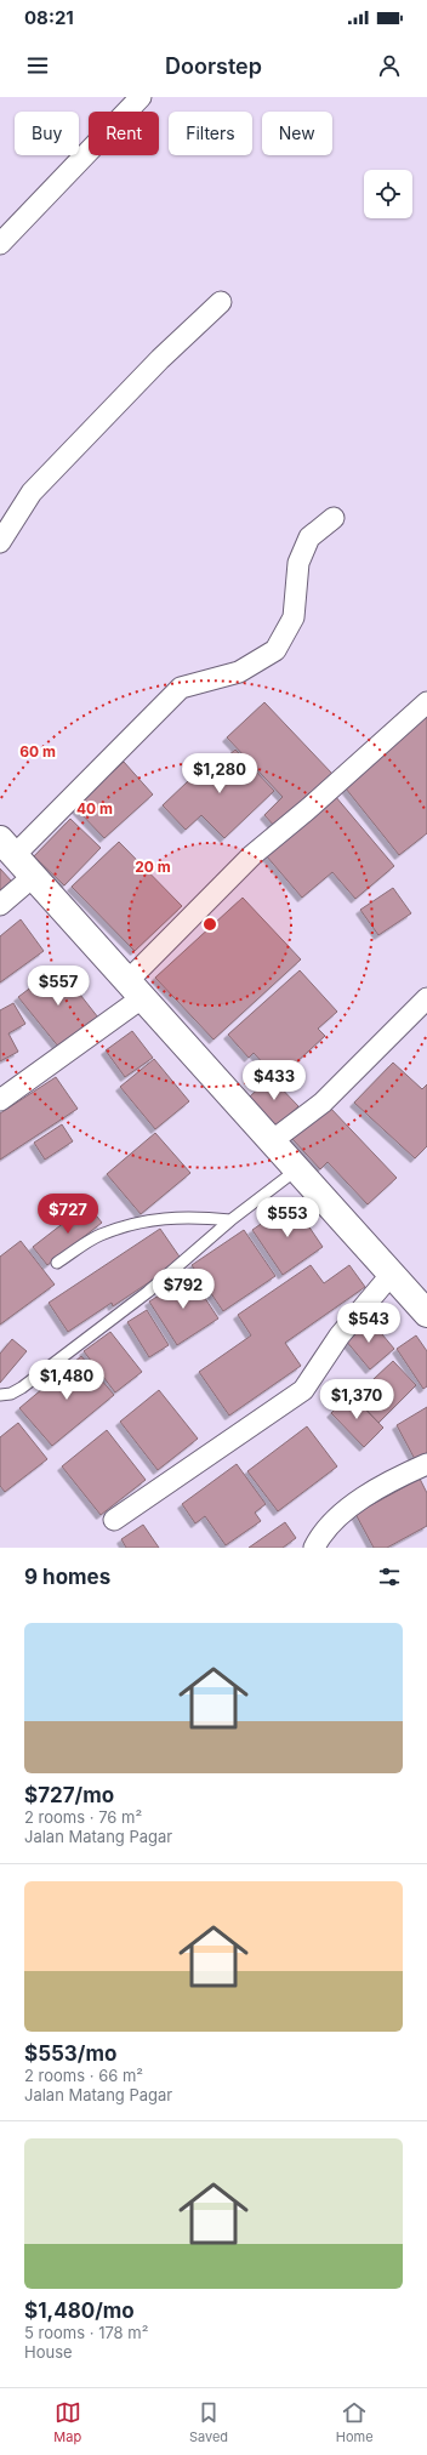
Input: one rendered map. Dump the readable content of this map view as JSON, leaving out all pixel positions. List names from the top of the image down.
{
  "page": {
    "status": "08:21",
    "header": "Doorstep",
    "chip": [
      "Buy",
      "Rent",
      "Filters",
      "New"
    ],
    "price": [
      "$1,280",
      "$557",
      "$433",
      "$727",
      "$553",
      "$792",
      "$543",
      "$1,480",
      "$1,370"
    ],
    "heading": "9 homes",
    "list": [
      {
        "name": "$727/mo",
        "note": "2 rooms · 76 m² · Jalan Matang Pagar"
      },
      {
        "name": "$553/mo",
        "note": "2 rooms · 66 m² · Jalan Matang Pagar"
      },
      {
        "name": "$1,480/mo",
        "note": "5 rooms · 178 m² · House"
      }
    ],
    "tabs": ["Map", "Saved", "Home"]
  },
  "rings": ["60 m", "40 m", "20 m"]
}
